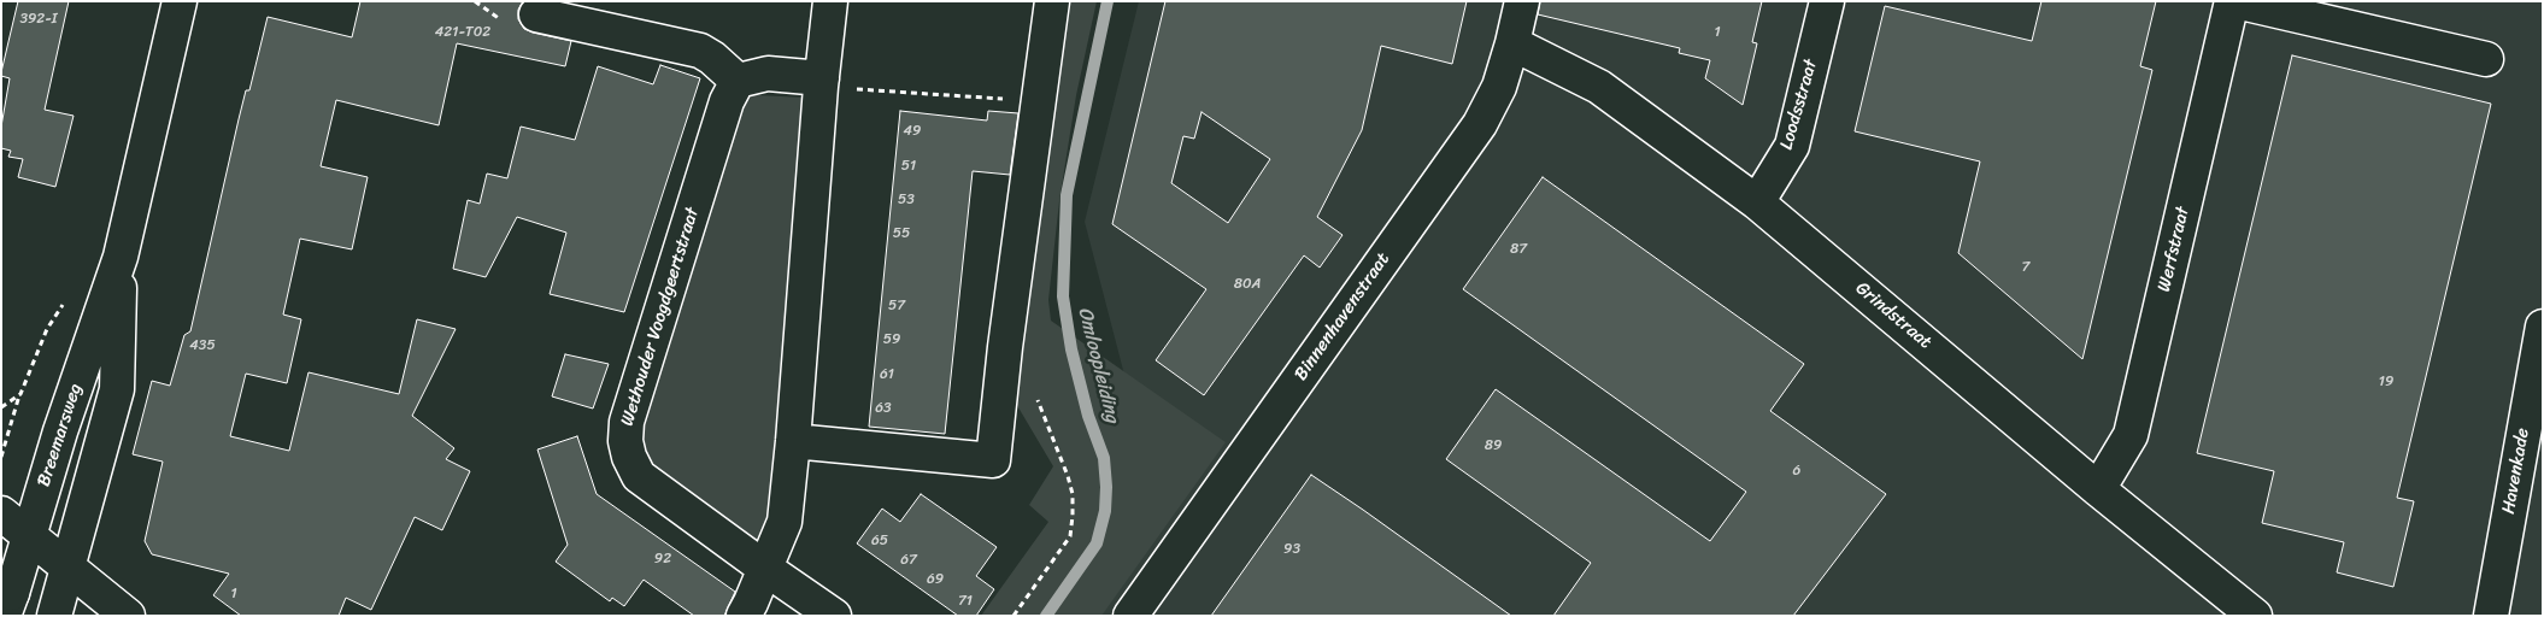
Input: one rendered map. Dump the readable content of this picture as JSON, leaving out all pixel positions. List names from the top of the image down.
{
  "streets": {
    "street": [
      "Loodsstraat",
      "Werfstraat",
      "Grindstraat",
      "Wethouder Voogdgeertstraat",
      "Binnenhavenstraat",
      "Breemarsweg",
      "Havenkade"
    ]
  },
  "crossings": [
    ["Loodsstraat", "Grindstraat"],
    ["Werfstraat", "Grindstraat"],
    ["Grindstraat", "Binnenhavenstraat"]
  ],
  "water": ["Omloopleiding"],
  "house_numbers": [
    "392-I",
    "421-T02",
    "1",
    "49",
    "51",
    "53",
    "55",
    "87",
    "7",
    "80A",
    "57",
    "59",
    "435",
    "61",
    "19",
    "63",
    "89",
    "6",
    "65",
    "93",
    "92",
    "67",
    "69",
    "1",
    "71"
  ]
}
